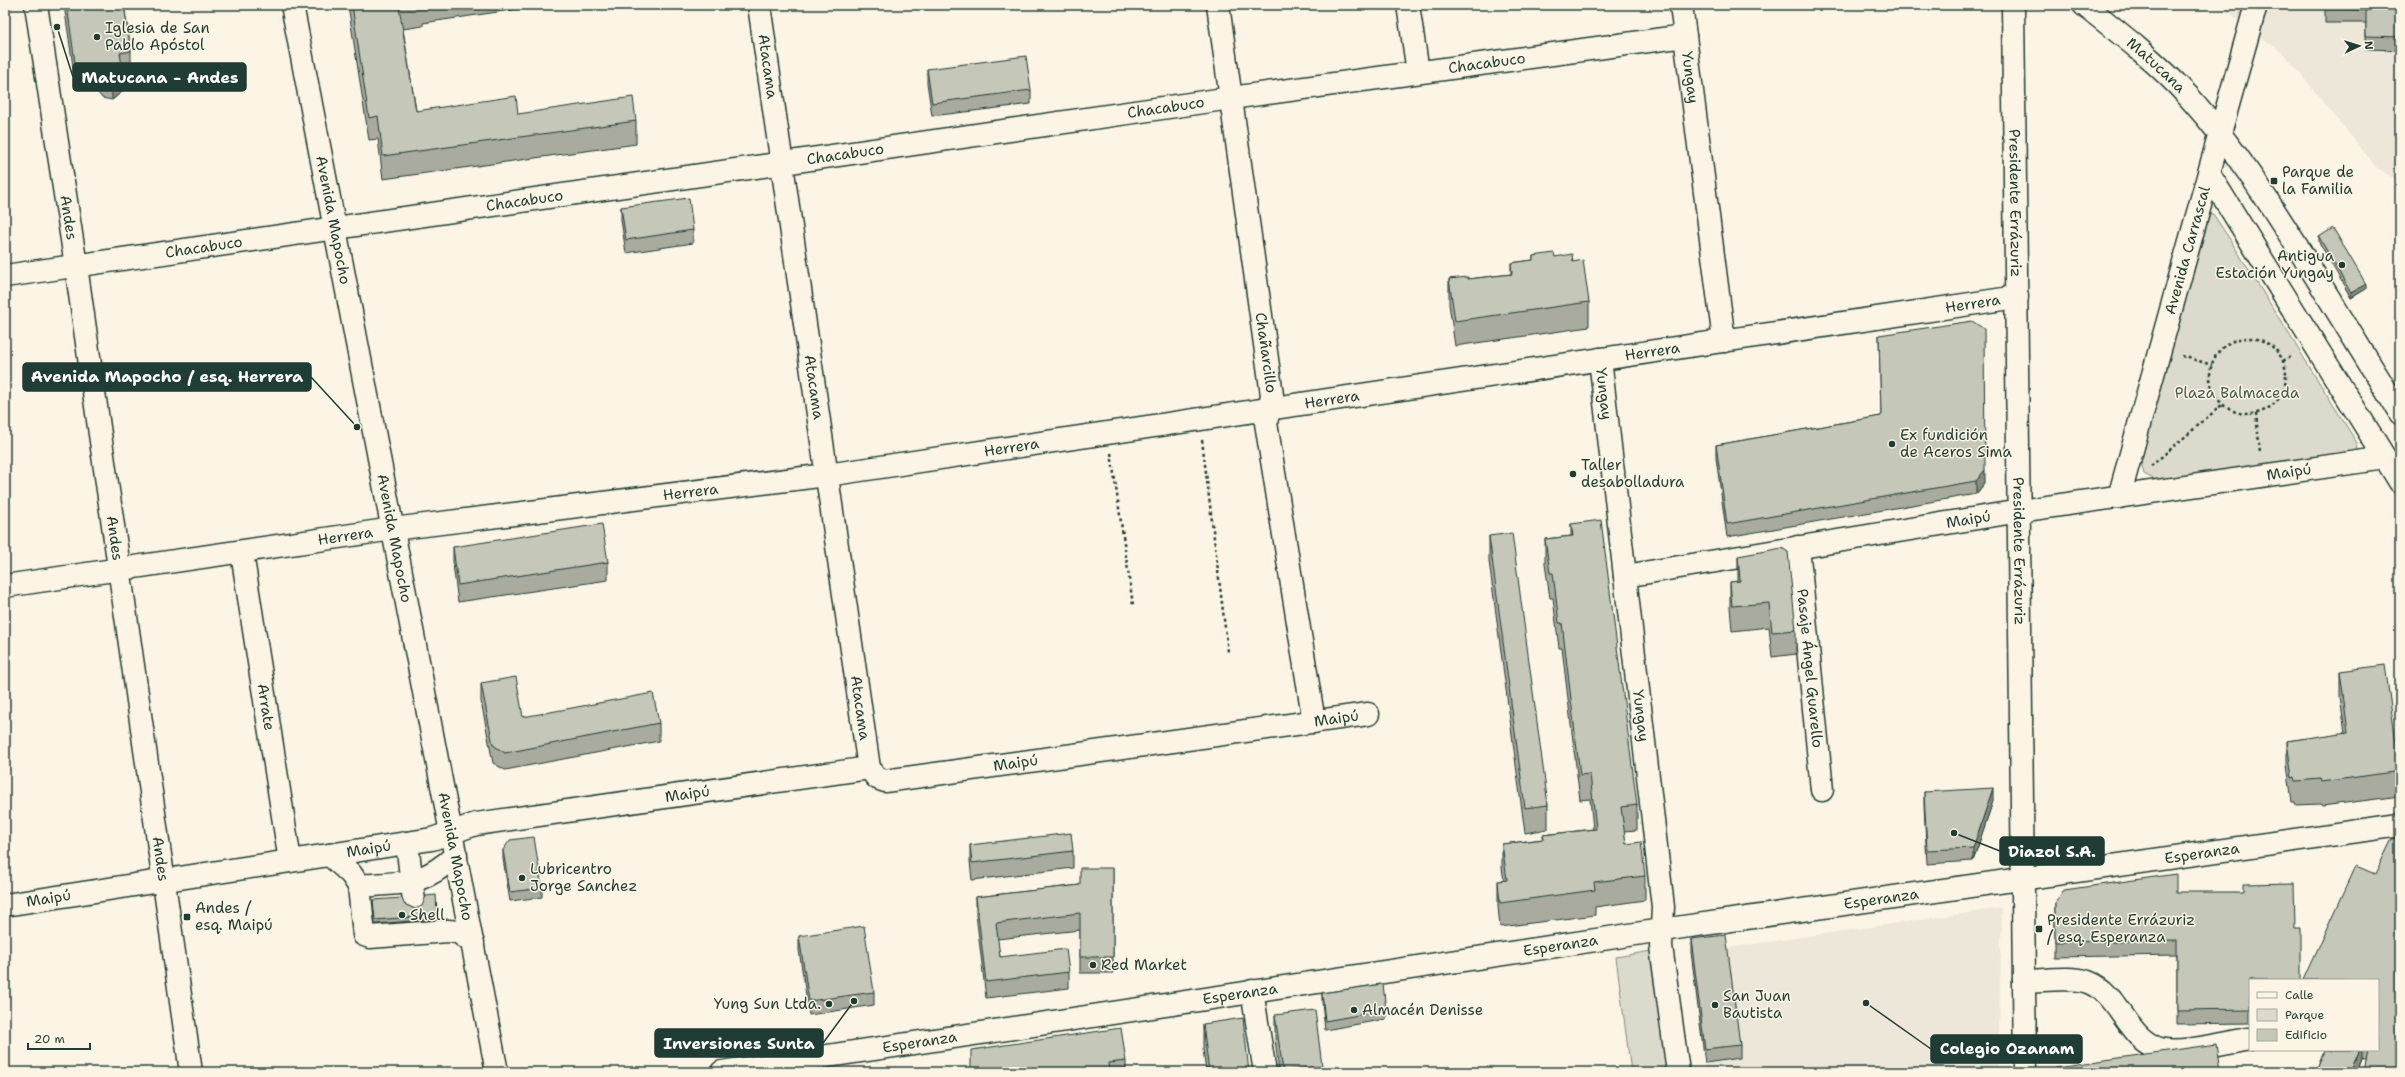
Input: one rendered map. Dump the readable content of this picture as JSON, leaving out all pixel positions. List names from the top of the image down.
{
  "streets": {
    "street": [
      "Chacabuco",
      "Atacama",
      "Matucana",
      "Yungay",
      "Presidente Errázuriz",
      "Andes",
      "Avenida Mapocho",
      "Avenida Carrascal",
      "Herrera",
      "Chañarcillo",
      "Maipú",
      "Pasaje Ángel Guarello",
      "Arrate",
      "Esperanza"
    ]
  },
  "crossings": [
    ["Chacabuco", "Atacama"],
    ["Chacabuco", "Yungay"],
    ["Chacabuco", "Andes"],
    ["Chacabuco", "Avenida Mapocho"],
    ["Chacabuco", "Chañarcillo"],
    ["Atacama", "Herrera"],
    ["Atacama", "Maipú"],
    ["Matucana", "Avenida Carrascal"],
    ["Yungay", "Herrera"],
    ["Yungay", "Maipú"],
    ["Yungay", "Esperanza"],
    ["Presidente Errázuriz", "Herrera"],
    ["Presidente Errázuriz", "Maipú"],
    ["Presidente Errázuriz", "Esperanza"],
    ["Andes", "Herrera"],
    ["Andes", "Maipú"],
    ["Avenida Mapocho", "Herrera"],
    ["Avenida Mapocho", "Maipú"],
    ["Avenida Carrascal", "Maipú"],
    ["Herrera", "Chañarcillo"],
    ["Herrera", "Arrate"],
    ["Chañarcillo", "Maipú"],
    ["Maipú", "Pasaje Ángel Guarello"],
    ["Maipú", "Arrate"]
  ],
  "parks": ["Plaza Balmaceda"],
  "places": {
    "other": [
      "Matucana - Andes",
      "Iglesia de San Pablo Apóstol",
      "Antigua Estación Yungay",
      "Avenida Mapocho / esq. Herrera",
      "Ex fundición de Aceros Sima",
      "Taller desabolladura",
      "Diazol S.A.",
      "Lubricentro Jorge Sanchez",
      "Shell",
      "Red Market",
      "Inversiones Sunta",
      "Colegio Ozanam",
      "Yung Sun Ltda.",
      "San Juan Bautista",
      "Almacén Denisse"
    ],
    "transit": ["Parque de la Familia", "Andes / esq. Maipú", "Presidente Errázuriz / esq. Esperanza"]
  },
  "legend": ["Calle", "Parque", "Edificio"],
  "scale_bar": "20 m",
  "north": "right"
}
